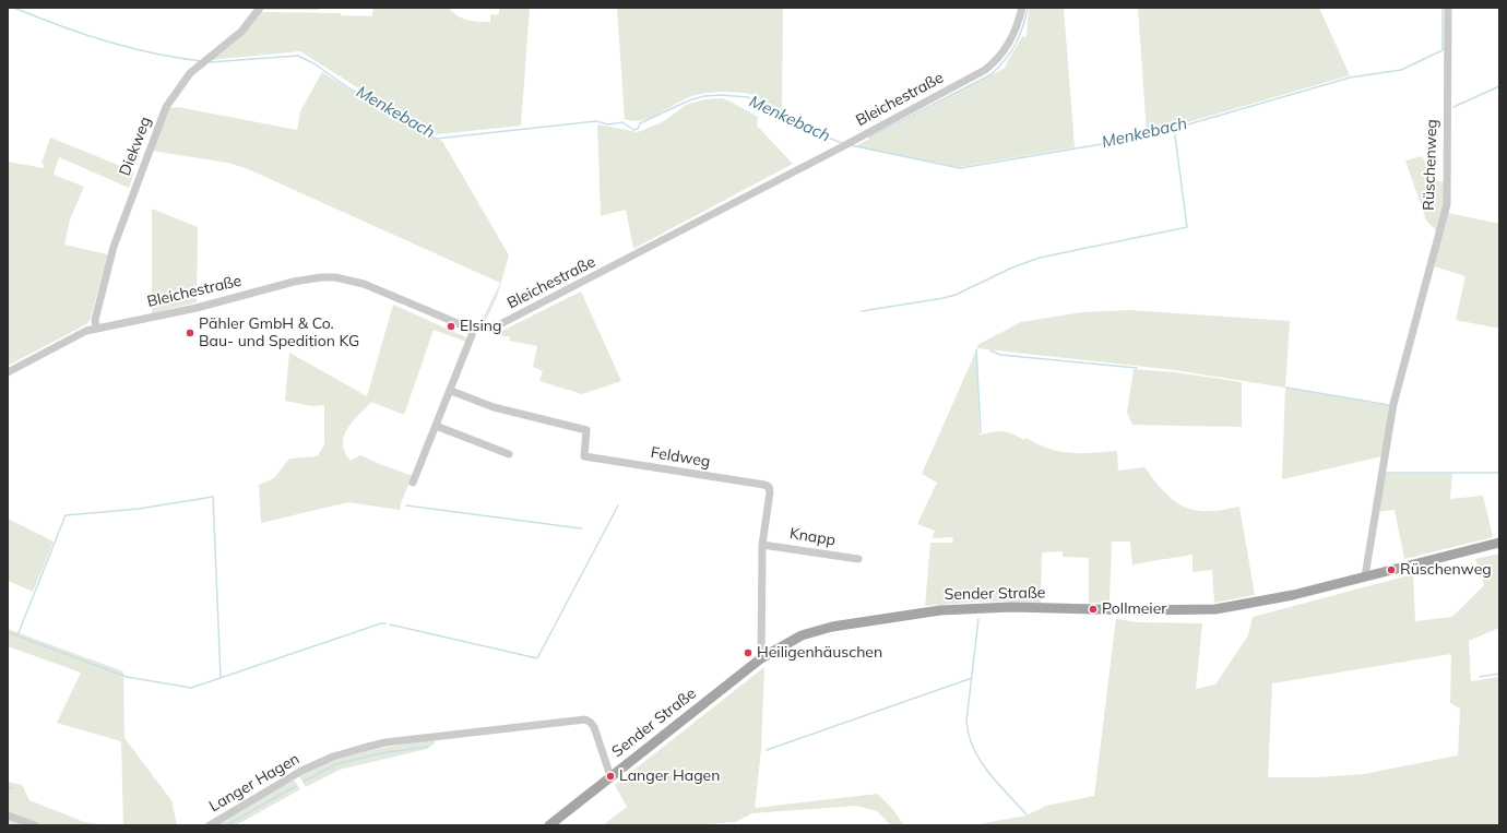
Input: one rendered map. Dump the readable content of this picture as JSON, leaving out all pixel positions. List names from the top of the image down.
{
  "streets": {
    "main road": ["Sender Straße"],
    "street": [
      "Bleichestraße",
      "Diekweg",
      "Rüschenweg",
      "Feldweg",
      "Knapp",
      "Langer Hagen"
    ]
  },
  "crossings": [
    ["Bleichestraße", "Diekweg"],
    ["Rüschenweg", "Sender Straße"],
    ["Feldweg", "Knapp"],
    ["Feldweg", "Sender Straße"],
    ["Sender Straße", "Langer Hagen"]
  ],
  "water": ["Menkebach"],
  "places": [
    "Elsing",
    "Pähler GmbH & Co. Bau- und Spedition KG",
    "Rüschenweg",
    "Pollmeier",
    "Heiligenhäuschen",
    "Langer Hagen"
  ]
}
